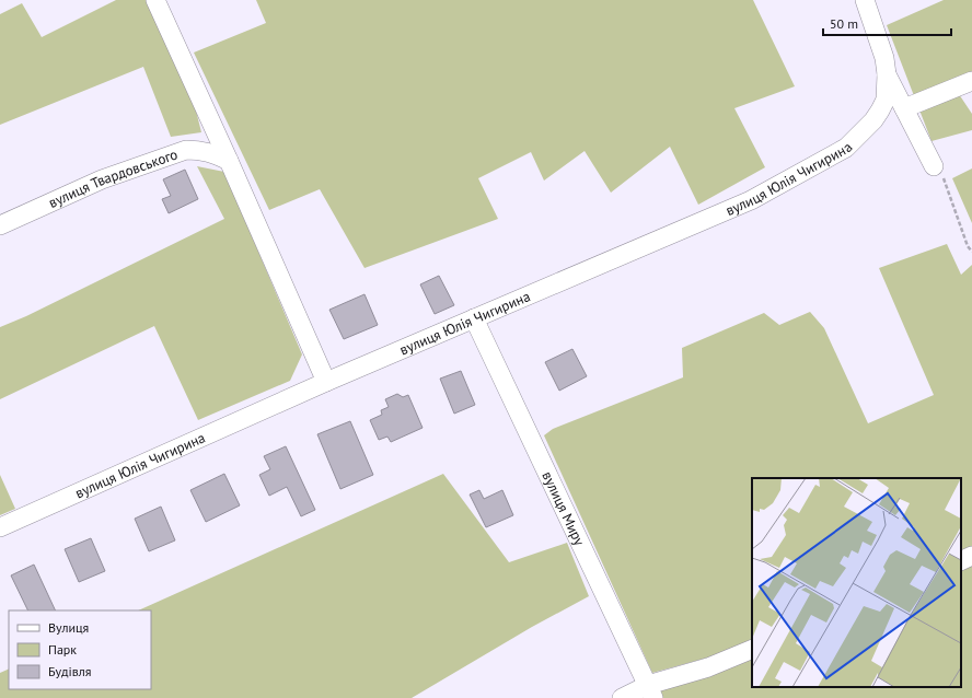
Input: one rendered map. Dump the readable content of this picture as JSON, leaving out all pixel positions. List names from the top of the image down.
{
  "streets": {
    "street": ["вулиця Юлія Чигирина", "вулиця Твардовського", "вулиця Миру"]
  },
  "crossings": [
    ["вулиця Юлія Чигирина", "вулиця Миру"]
  ],
  "legend": ["Вулиця", "Парк", "Будівля"],
  "scale_bar": "50 m"
}
